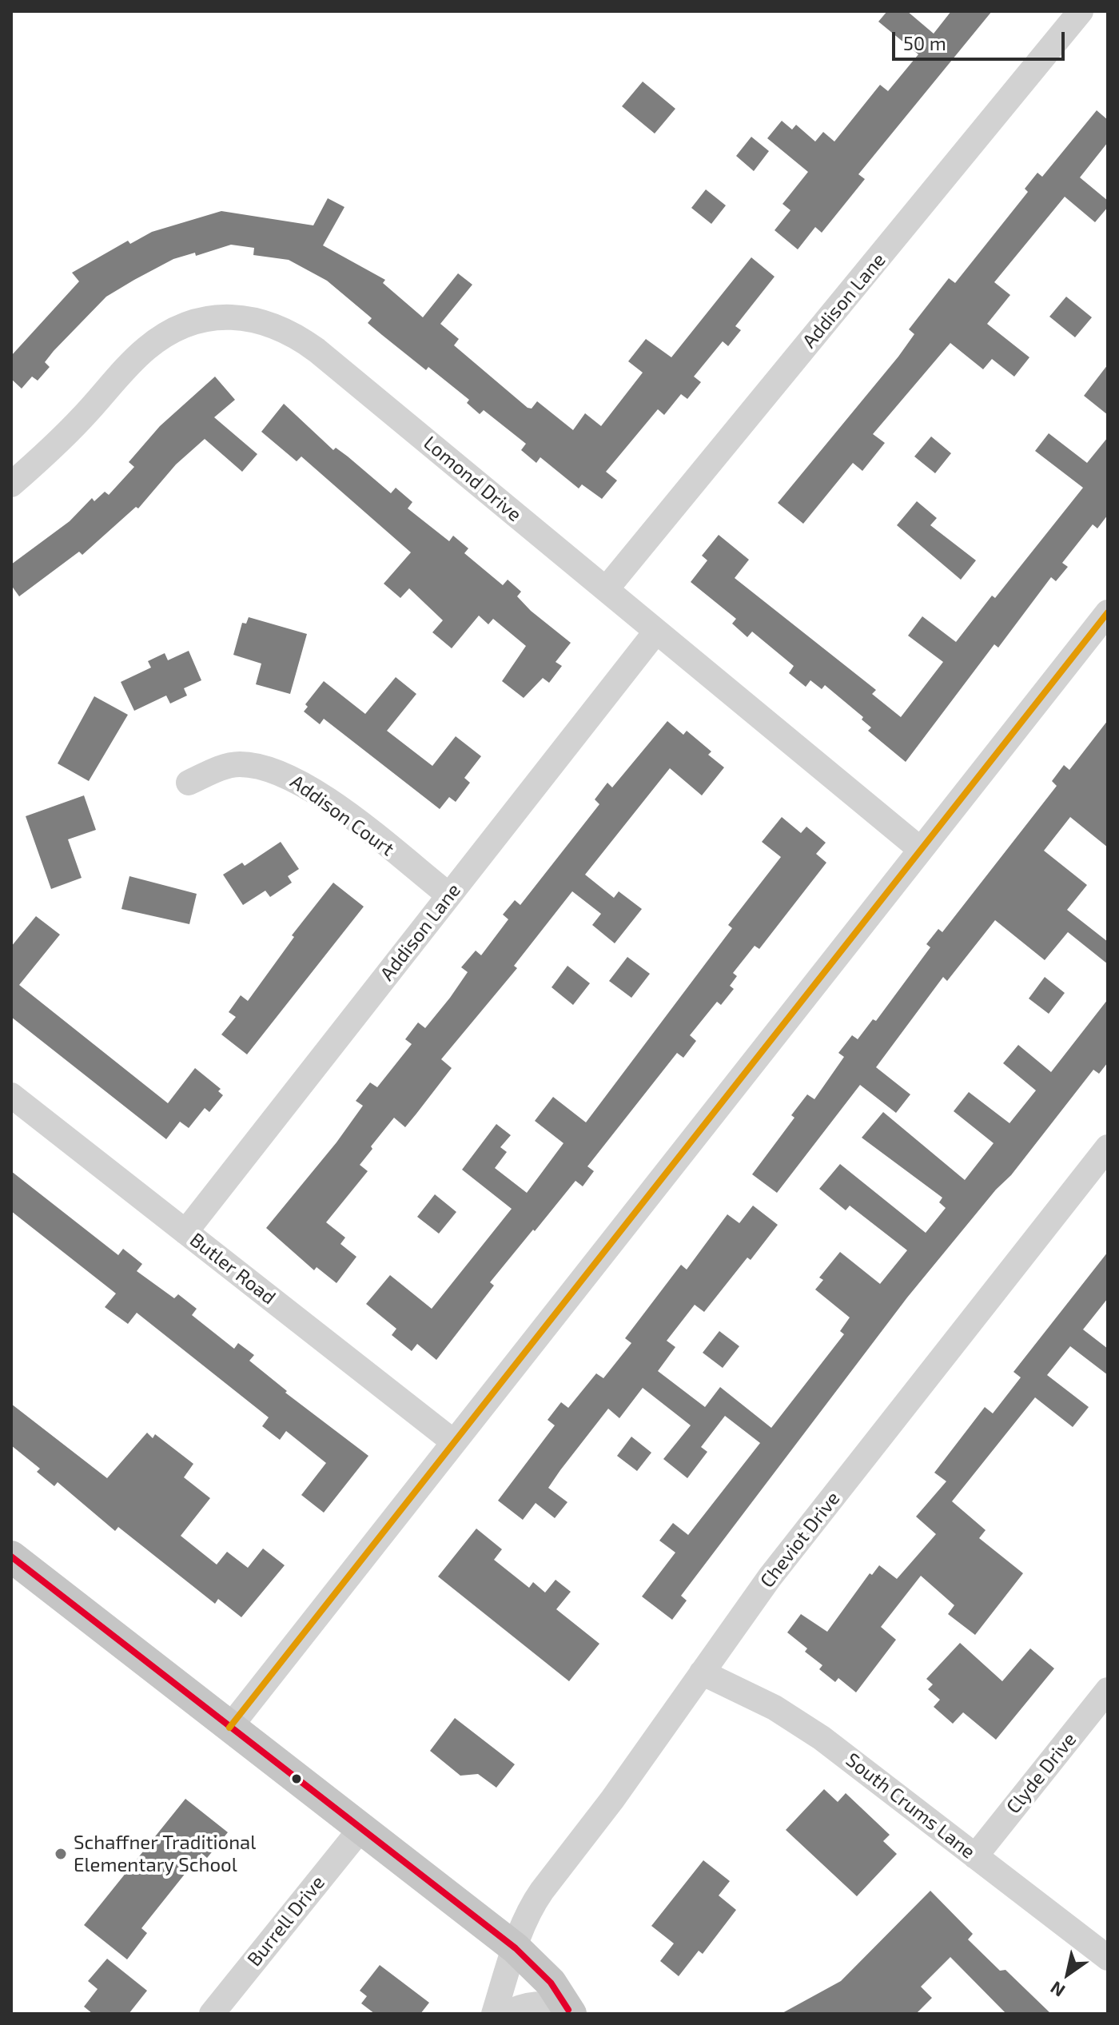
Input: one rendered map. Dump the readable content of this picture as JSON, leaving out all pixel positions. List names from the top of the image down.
{
  "streets": {
    "street": [
      "Addison Lane",
      "Lomond Drive",
      "Addison Court",
      "Butler Road",
      "Cheviot Drive",
      "Clyde Drive",
      "South Crums Lane",
      "Burrell Drive"
    ]
  },
  "crossings": [
    ["Addison Lane", "Lomond Drive"],
    ["Addison Lane", "Addison Court"],
    ["Addison Lane", "Butler Road"],
    ["Cheviot Drive", "South Crums Lane"],
    ["Clyde Drive", "South Crums Lane"]
  ],
  "places": ["Schaffner Traditional Elementary School"],
  "scale_bar": "50 m",
  "north": "bottom left"
}
